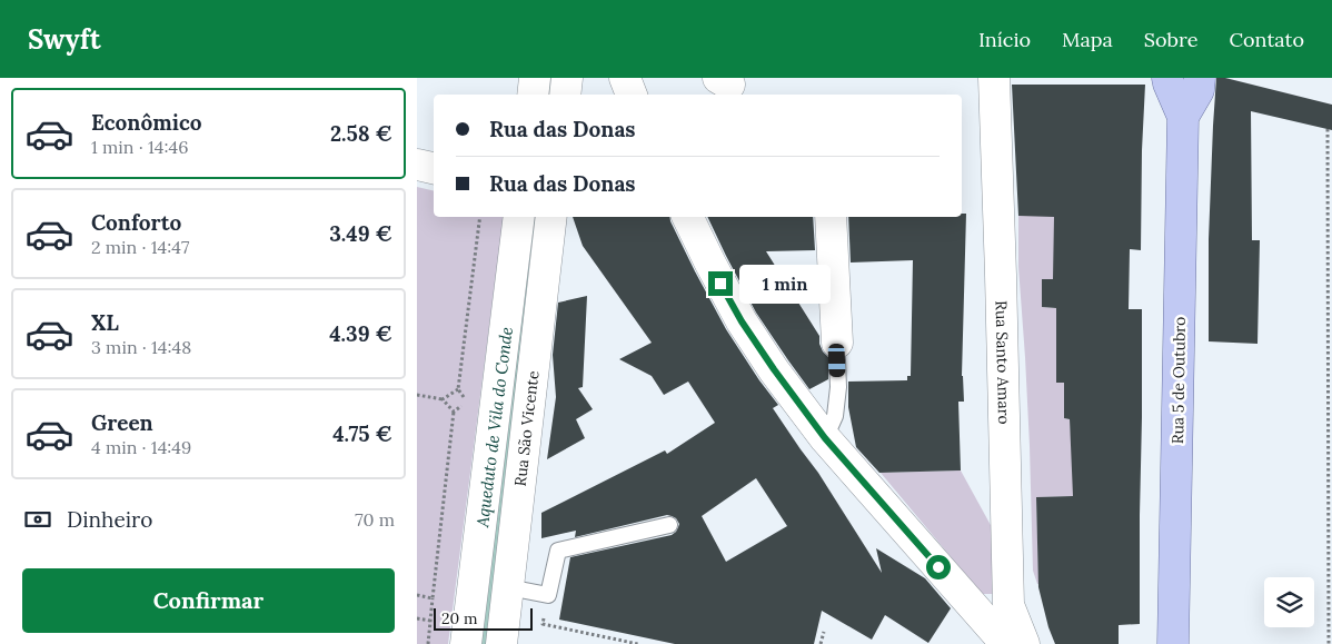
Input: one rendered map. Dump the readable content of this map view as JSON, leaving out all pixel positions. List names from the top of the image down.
{
  "streets": {
    "main road": ["Rua 5 de Outubro"],
    "street": ["Rua Santo Amaro", "Rua São Vicente"]
  },
  "water": ["Aqueduto de Vila do Conde"],
  "scale_bar": "20 m",
  "page": {
    "header": "Swyft",
    "nav": [
      "Início",
      "Mapa",
      "Sobre",
      "Contato"
    ],
    "list": [
      {
        "name": "Econômico",
        "note": "1 min · 14:46",
        "value": "2.58 €"
      },
      {
        "name": "Conforto",
        "note": "2 min · 14:47",
        "value": "3.49 €"
      },
      {
        "name": "XL",
        "note": "3 min · 14:48",
        "value": "4.39 €"
      },
      {
        "name": "Green",
        "note": "4 min · 14:49",
        "value": "4.75 €"
      }
    ],
    "banner": ["Rua das Donas", "Rua das Donas"],
    "bubble": "1 min",
    "pay": ["Dinheiro", "70 m"],
    "buttons": "Confirmar",
    "scale": "20 m"
  }
}
